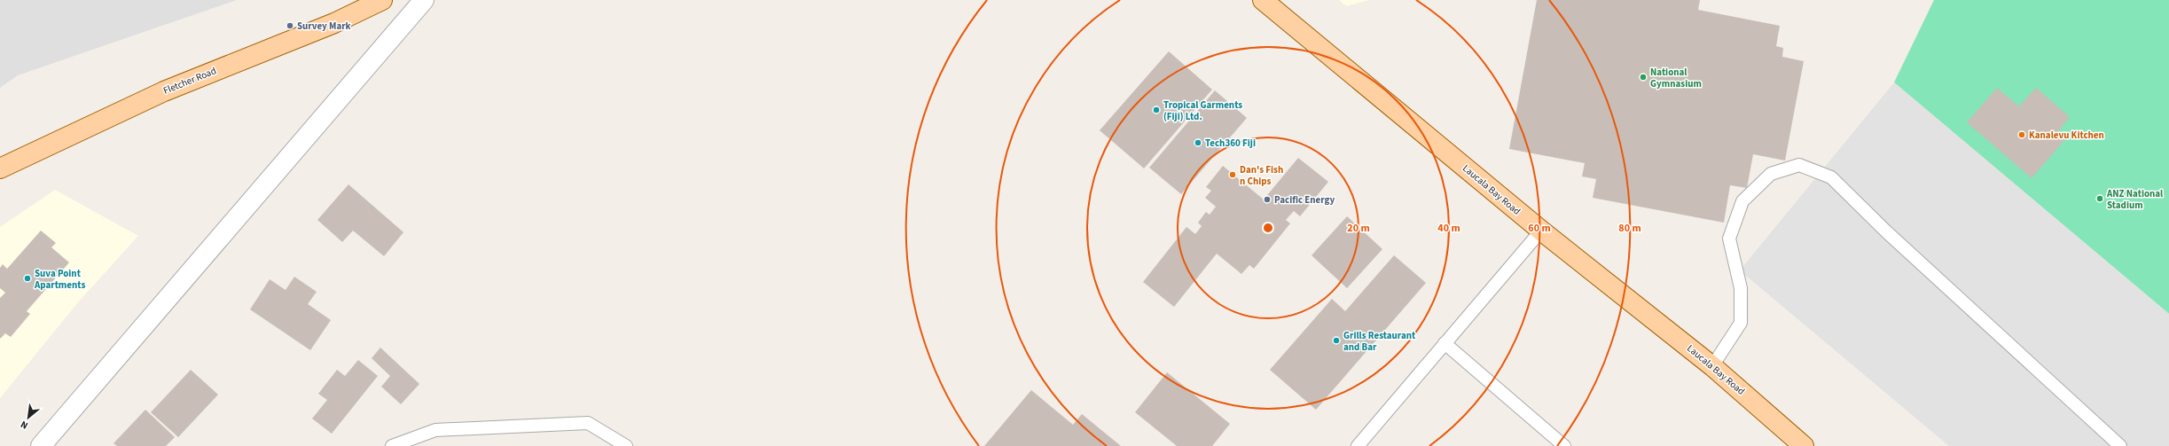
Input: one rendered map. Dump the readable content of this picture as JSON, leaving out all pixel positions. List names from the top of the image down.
{
  "streets": {
    "main road": ["Fletcher Road", "Laucala Bay Road"]
  },
  "places": [
    "Survey Mark",
    "National Gymnasium",
    "Tropical Garments (Fiji) Ltd.",
    "Kanalevu Kitchen",
    "Tech360 Fiji",
    "Dan's Fish n Chips",
    "ANZ National Stadium",
    "Pacific Energy",
    "Suva Point Apartments",
    "Grills Restaurant and Bar"
  ],
  "north": "bottom left",
  "rings": [
    "20 m",
    "40 m",
    "60 m",
    "80 m"
  ]
}
